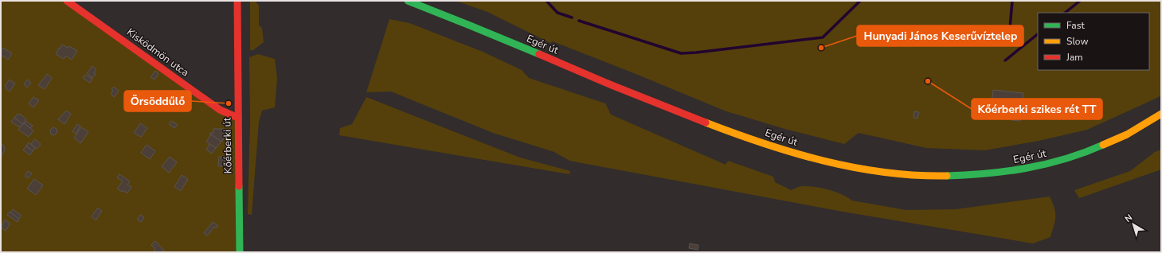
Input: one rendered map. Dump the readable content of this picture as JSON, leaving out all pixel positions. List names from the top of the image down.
{
  "streets": {
    "main road": ["Egér út", "Kisködmön utca", "Kőérberki út"]
  },
  "crossings": [
    ["Kisködmön utca", "Kőérberki út"]
  ],
  "places": ["Hunyadi János Keserűvíztelep", "Kőérberki szikes rét TT", "Örsöddűlő"],
  "legend": ["Fast", "Slow", "Jam"],
  "north": "top left"
}
